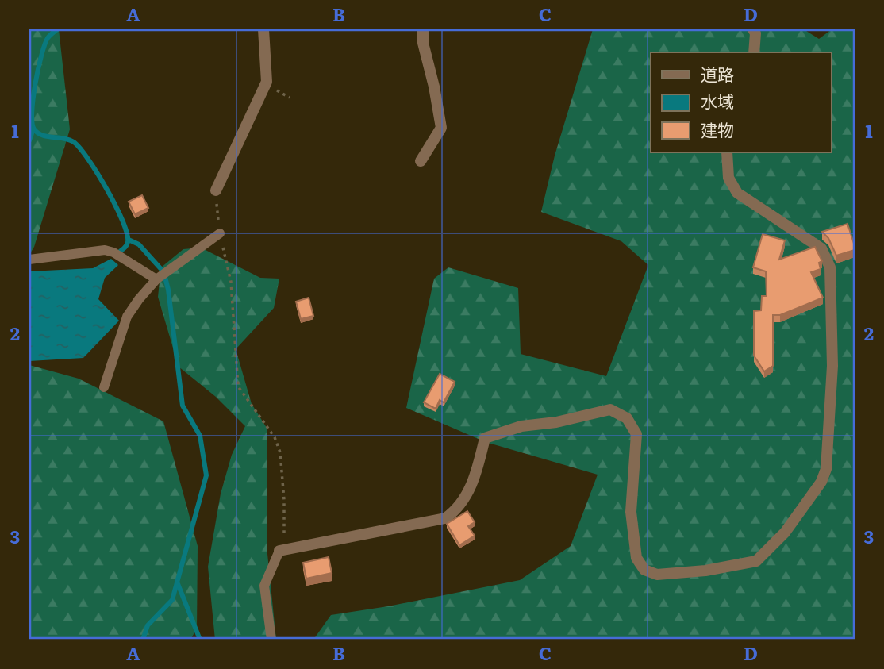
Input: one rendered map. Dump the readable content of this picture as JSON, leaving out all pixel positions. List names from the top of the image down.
{
  "legend": ["道路", "水域", "建物"],
  "grid": {
    "columns": [
      "A",
      "B",
      "C",
      "D"
    ],
    "rows": ["1", "2", "3"]
  }
}
